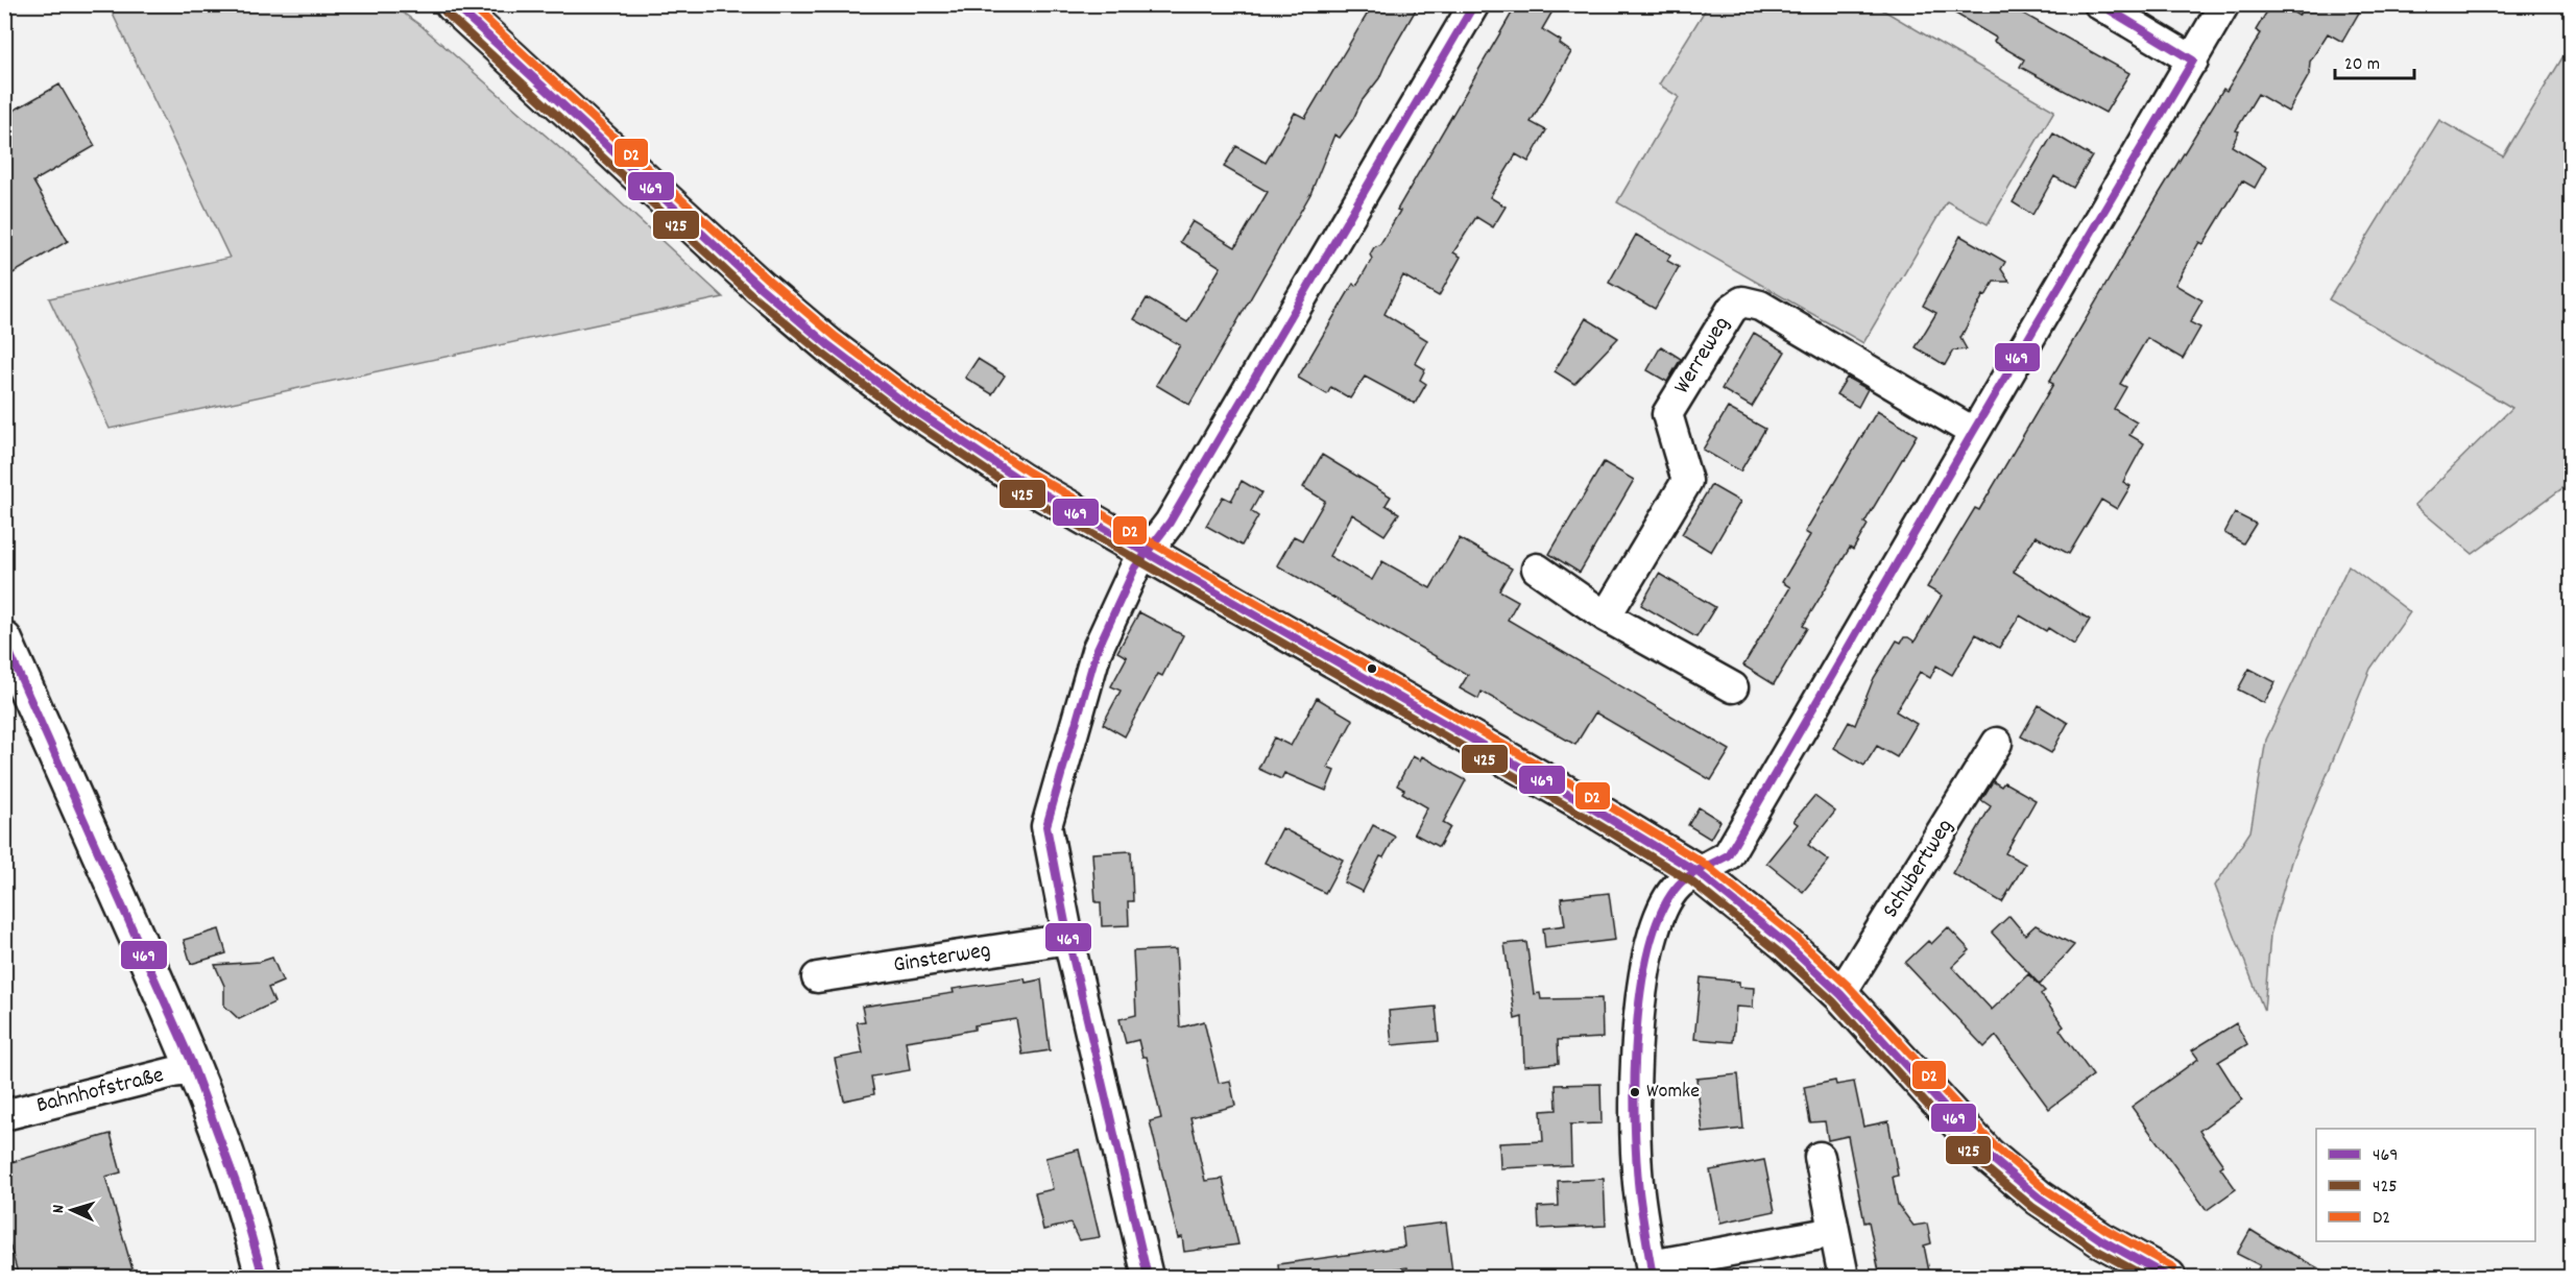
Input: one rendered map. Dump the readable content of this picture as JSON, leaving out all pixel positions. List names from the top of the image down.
{
  "streets": {
    "street": [
      "Werreweg",
      "Schubertweg",
      "Ginsterweg",
      "Bahnhofstraße"
    ]
  },
  "places": ["Womke"],
  "lines": ["transit line 469", "transit line D2", "transit line 425"],
  "legend": ["469", "425", "D2"],
  "scale_bar": "20 m",
  "north": "left"
}
